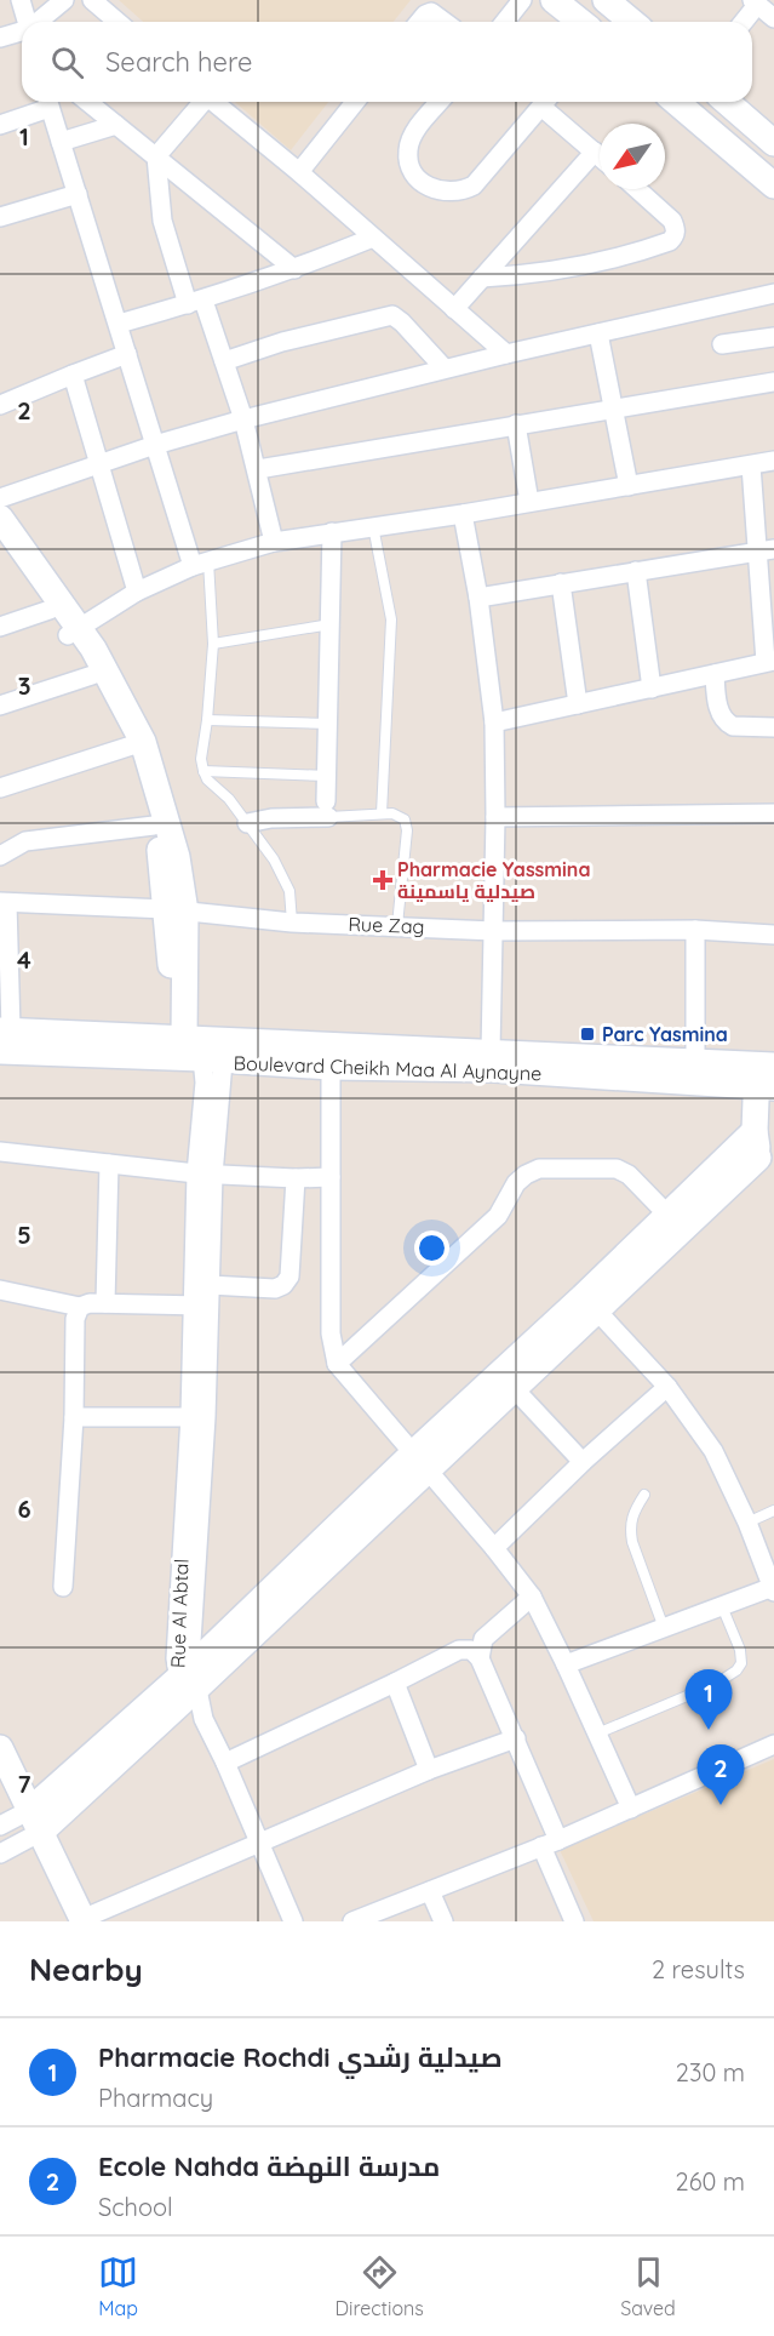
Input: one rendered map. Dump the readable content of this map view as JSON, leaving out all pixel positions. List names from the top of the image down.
{
  "streets": {
    "street": ["Rue Zag", "Boulevard Cheikh Maa Al Aynayne", "Rue Al Abtal"]
  },
  "crossings": [
    ["Boulevard Cheikh Maa Al Aynayne", "Rue Al Abtal"]
  ],
  "places": {
    "health": ["Pharmacie Yassmina صيدلية ياسمينة"],
    "transit": ["Parc Yasmina"]
  },
  "north": "bottom left",
  "page": {
    "search": "Search here",
    "pins": ["1", "2"],
    "heading": ["Nearby", "2 results"],
    "list": [
      {
        "mark": "1",
        "name": "Pharmacie Rochdi صيدلية رشدي",
        "note": "Pharmacy",
        "value": "230 m"
      },
      {
        "mark": "2",
        "name": "Ecole Nahda مدرسة النهضة",
        "note": "School",
        "value": "260 m"
      }
    ],
    "nav": ["Map", "Directions", "Saved"]
  },
  "grid": {
    "rows": [
      "1",
      "2",
      "3",
      "4",
      "5",
      "6",
      "7"
    ]
  }
}
